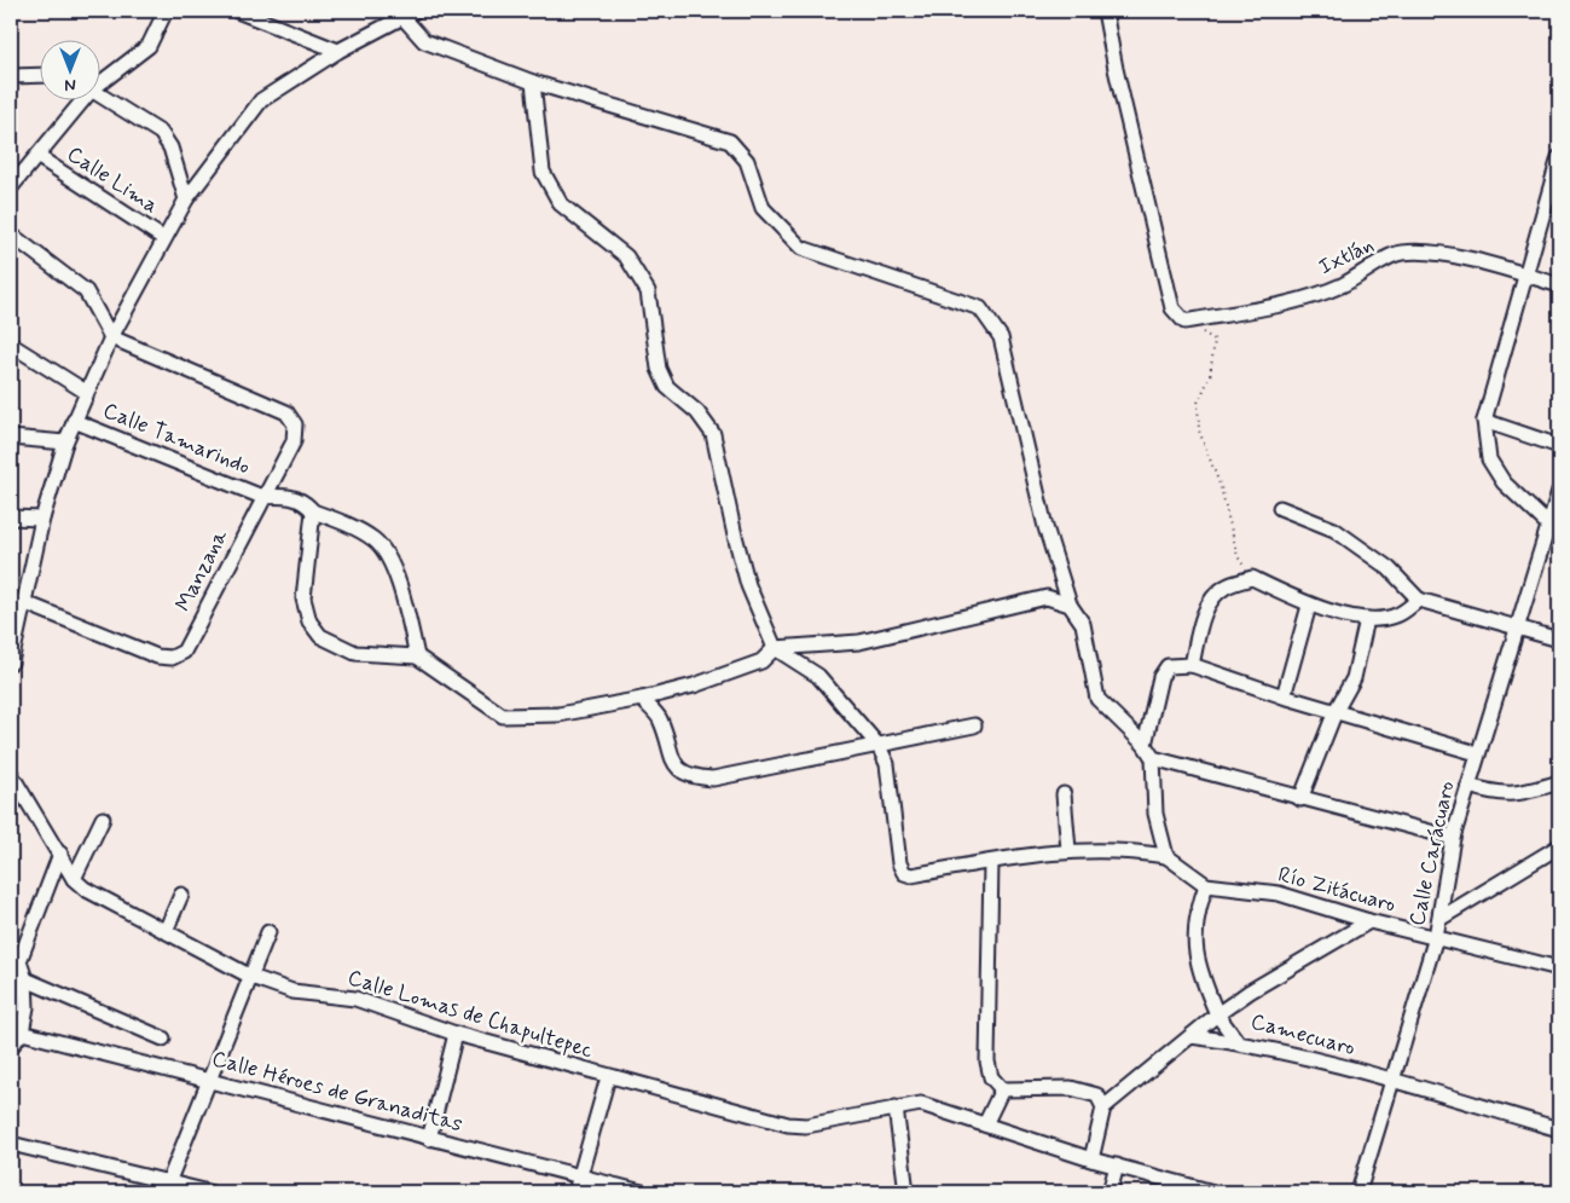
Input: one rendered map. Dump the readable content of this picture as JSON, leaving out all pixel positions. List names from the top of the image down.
{
  "streets": {
    "street": [
      "Calle Lima",
      "Ixtlán",
      "Calle Tamarindo",
      "Manzana",
      "Calle Carácuaro",
      "Río Zitácuaro",
      "Calle Lomas de Chapultepec",
      "Camecuaro",
      "Calle Héroes de Granaditas"
    ]
  },
  "crossings": [
    ["Calle Tamarindo", "Manzana"],
    ["Calle Carácuaro", "Río Zitácuaro"],
    ["Calle Carácuaro", "Camecuaro"],
    ["Río Zitácuaro", "Camecuaro"]
  ],
  "north": "bottom"
}
